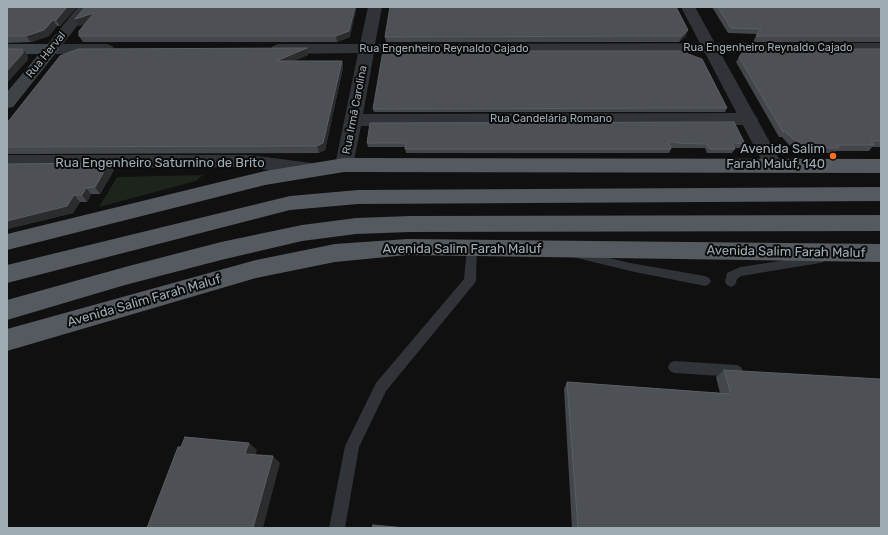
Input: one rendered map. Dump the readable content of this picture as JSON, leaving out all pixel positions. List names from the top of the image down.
{
  "streets": {
    "highway": ["Avenida Salim Farah Maluf"],
    "main road": ["Rua Herval"],
    "street": [
      "Rua Engenheiro Reynaldo Cajado",
      "Rua Irmã Carolina",
      "Rua Candelária Romano",
      "Rua Engenheiro Saturnino de Brito"
    ]
  },
  "crossings": [
    ["Rua Engenheiro Reynaldo Cajado", "Rua Irmã Carolina"],
    ["Rua Irmã Carolina", "Rua Candelária Romano"]
  ],
  "places": ["Avenida Salim Farah Maluf, 140"]
}
